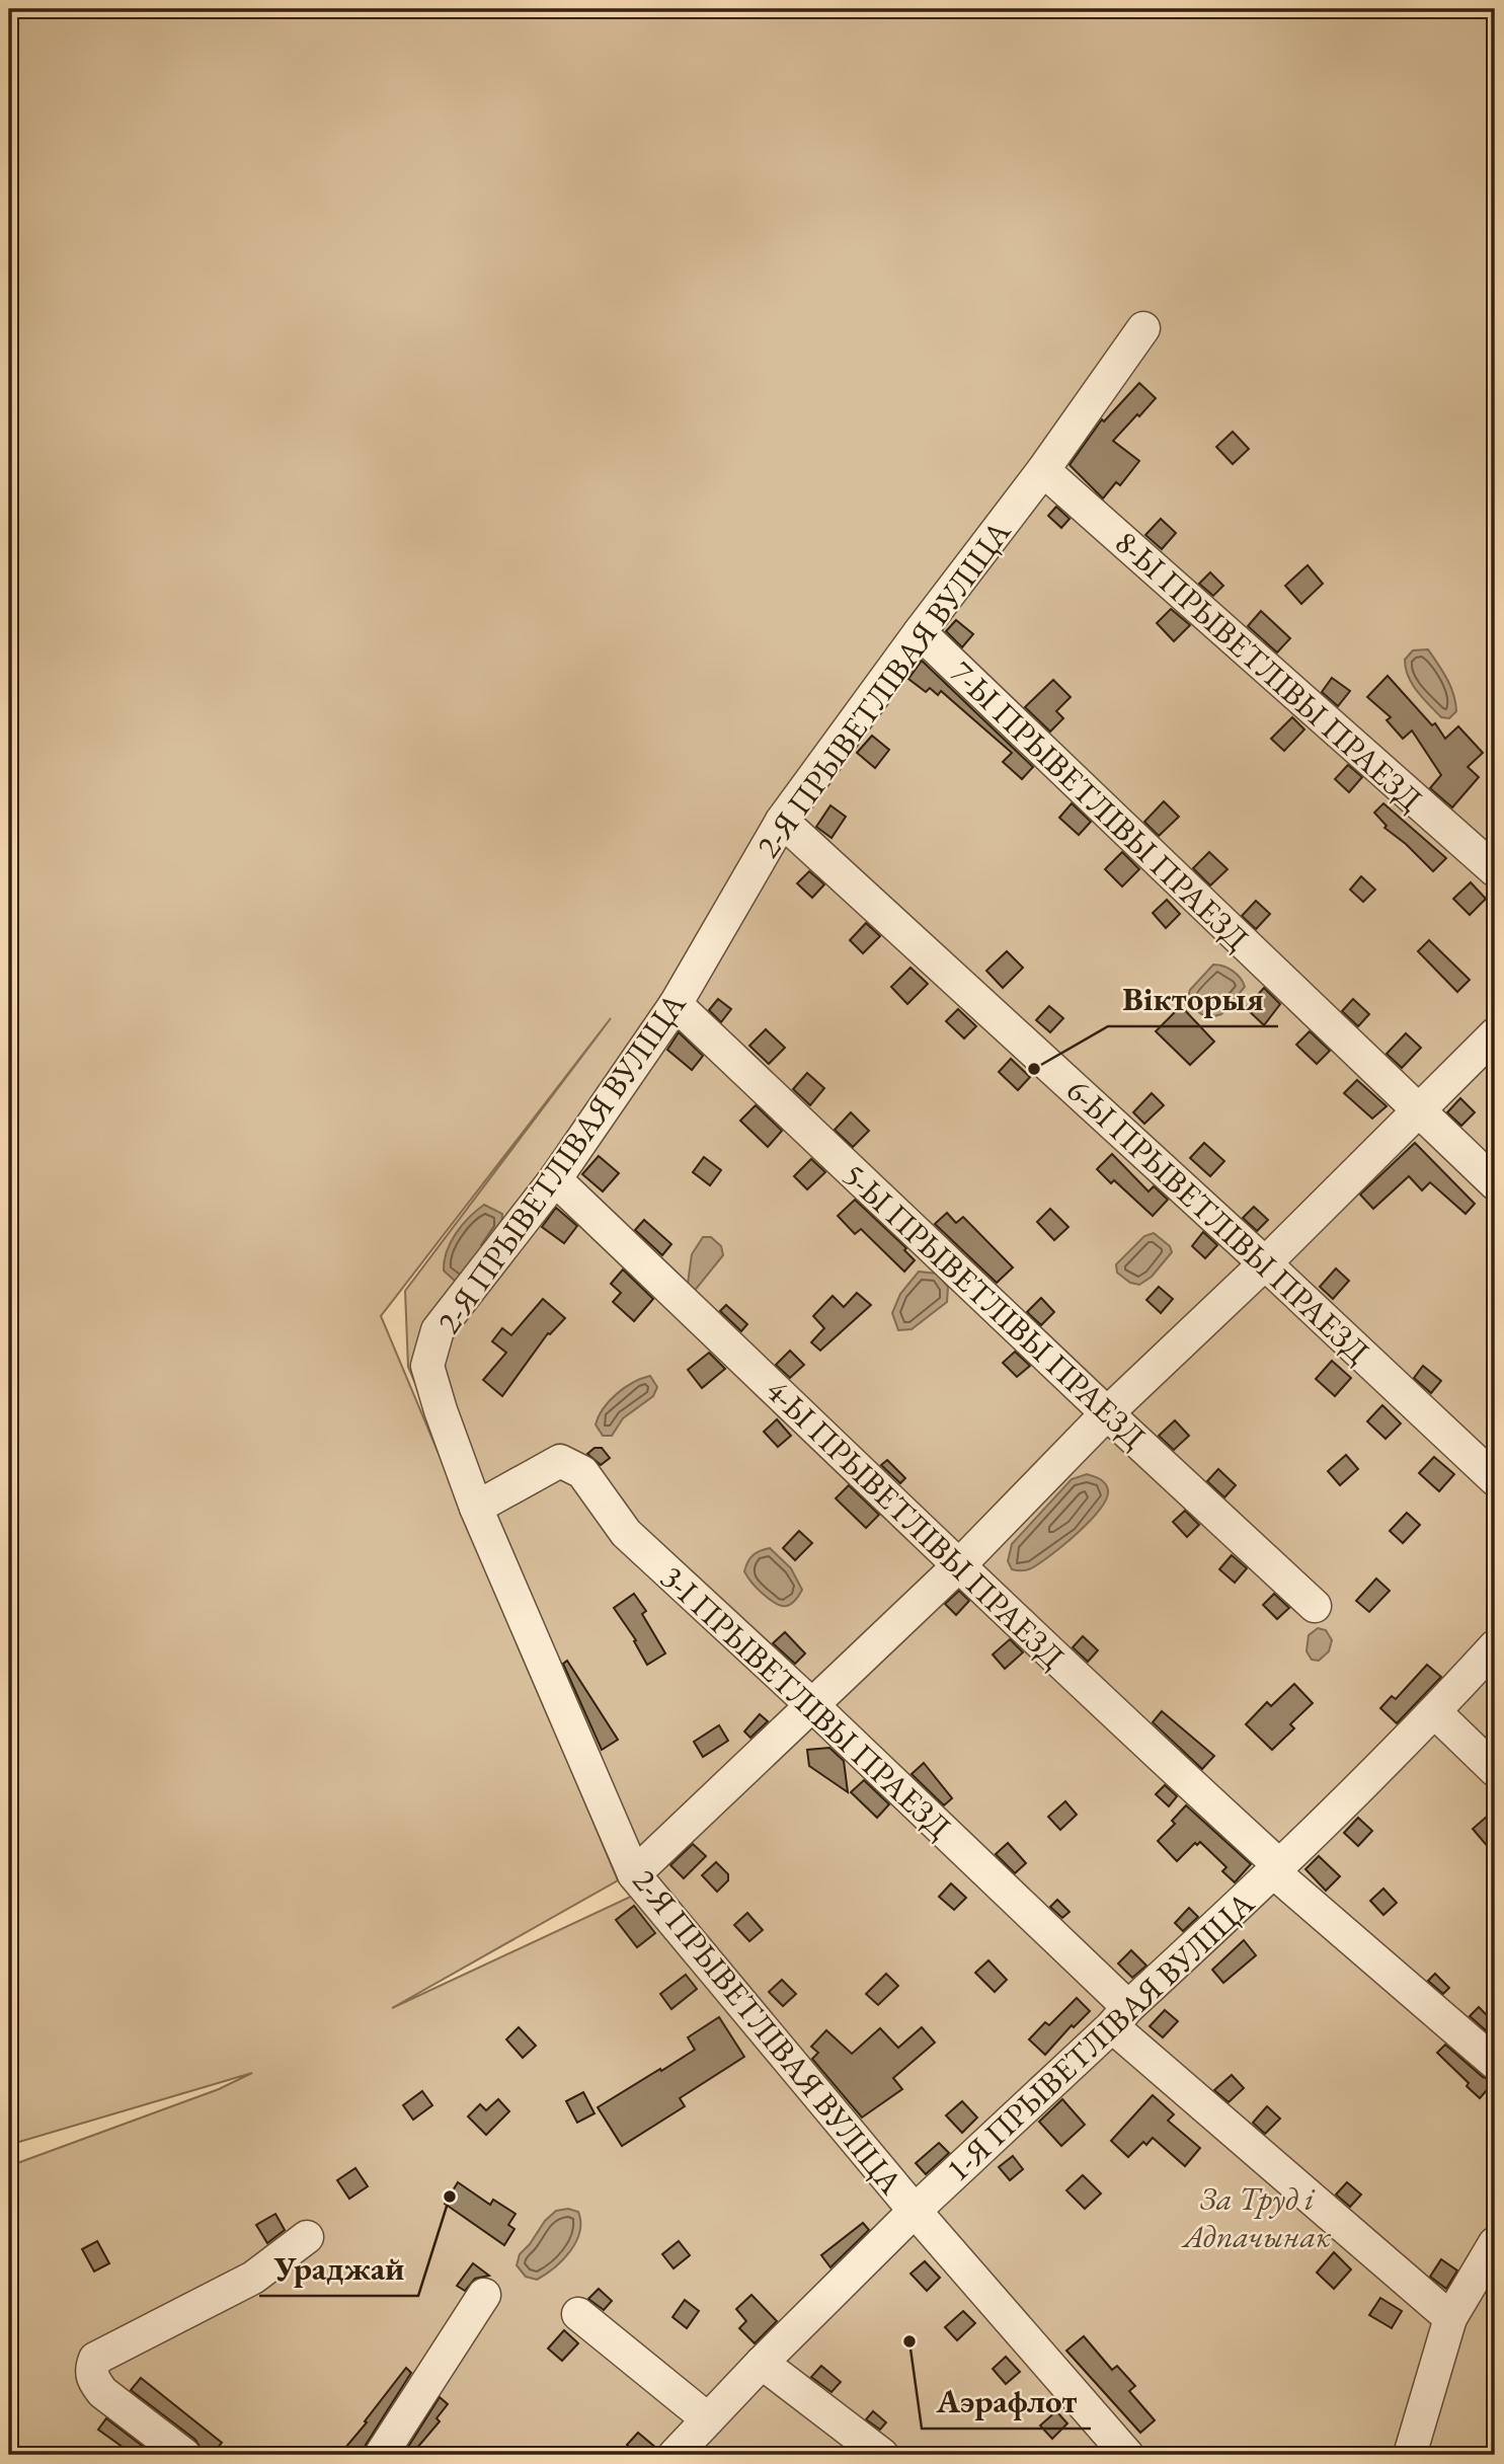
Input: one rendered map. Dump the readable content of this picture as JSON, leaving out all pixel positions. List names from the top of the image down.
{
  "streets": {
    "lane": [
      "8-Ы ПРЫВЕТЛІВЫ ПРАЕЗД",
      "2-Я ПРЫВЕТЛІВАЯ ВУЛІЦА",
      "7-Ы ПРЫВЕТЛІВЫ ПРАЕЗД",
      "6-Ы ПРЫВЕТЛІВЫ ПРАЕЗД",
      "5-Ы ПРЫВЕТЛІВЫ ПРАЕЗД",
      "4-Ы ПРЫВЕТЛІВЫ ПРАЕЗД",
      "3-І ПРЫВЕТЛІВЫ ПРАЕЗД",
      "1-Я ПРЫВЕТЛІВАЯ ВУЛІЦА"
    ]
  },
  "crossings": [
    ["8-Ы ПРЫВЕТЛІВЫ ПРАЕЗД", "2-Я ПРЫВЕТЛІВАЯ ВУЛІЦА"],
    ["2-Я ПРЫВЕТЛІВАЯ ВУЛІЦА", "7-Ы ПРЫВЕТЛІВЫ ПРАЕЗД"],
    ["2-Я ПРЫВЕТЛІВАЯ ВУЛІЦА", "6-Ы ПРЫВЕТЛІВЫ ПРАЕЗД"],
    ["2-Я ПРЫВЕТЛІВАЯ ВУЛІЦА", "5-Ы ПРЫВЕТЛІВЫ ПРАЕЗД"],
    ["2-Я ПРЫВЕТЛІВАЯ ВУЛІЦА", "4-Ы ПРЫВЕТЛІВЫ ПРАЕЗД"],
    ["2-Я ПРЫВЕТЛІВАЯ ВУЛІЦА", "3-І ПРЫВЕТЛІВЫ ПРАЕЗД"],
    ["2-Я ПРЫВЕТЛІВАЯ ВУЛІЦА", "1-Я ПРЫВЕТЛІВАЯ ВУЛІЦА"],
    ["4-Ы ПРЫВЕТЛІВЫ ПРАЕЗД", "1-Я ПРЫВЕТЛІВАЯ ВУЛІЦА"],
    ["3-І ПРЫВЕТЛІВЫ ПРАЕЗД", "1-Я ПРЫВЕТЛІВАЯ ВУЛІЦА"]
  ],
  "parks": ["За Труд і Адпачынак"],
  "places": ["Вікторыя", "Ураджай", "Аэрафлот"]
}
